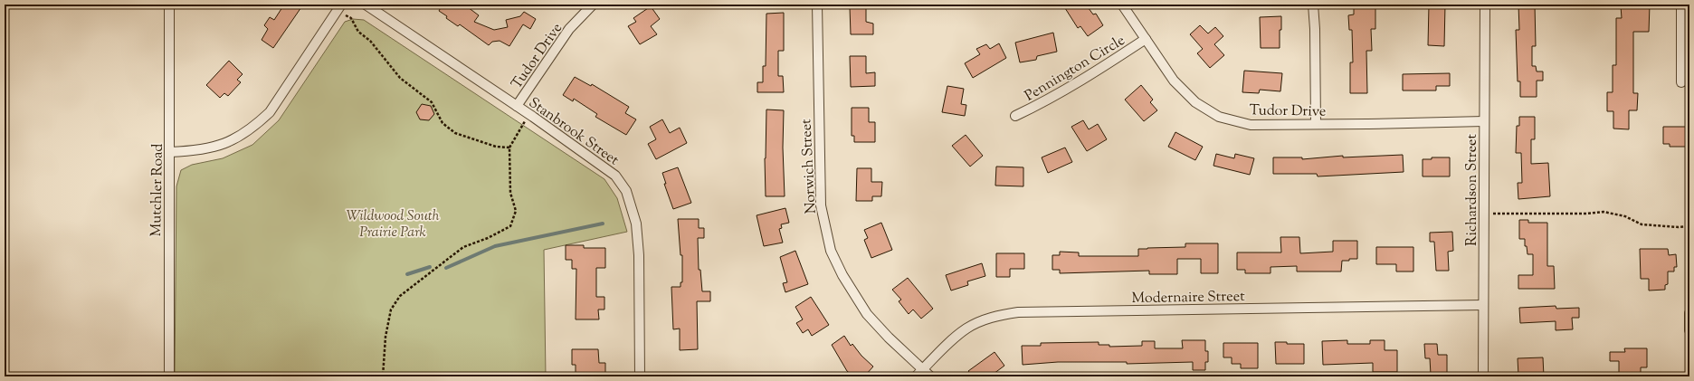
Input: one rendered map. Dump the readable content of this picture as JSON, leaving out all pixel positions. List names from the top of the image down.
{
  "streets": {
    "street": [
      "Tudor Drive",
      "Pennington Circle",
      "Stanbrook Street",
      "Norwich Street",
      "Mutchler Road",
      "Richardson Street",
      "Modernaire Street"
    ]
  },
  "crossings": [
    ["Tudor Drive", "Pennington Circle"],
    ["Tudor Drive", "Stanbrook Street"],
    ["Tudor Drive", "Richardson Street"],
    ["Norwich Street", "Modernaire Street"],
    ["Richardson Street", "Modernaire Street"]
  ],
  "parks": ["Wildwood South Prairie Park"]
}
